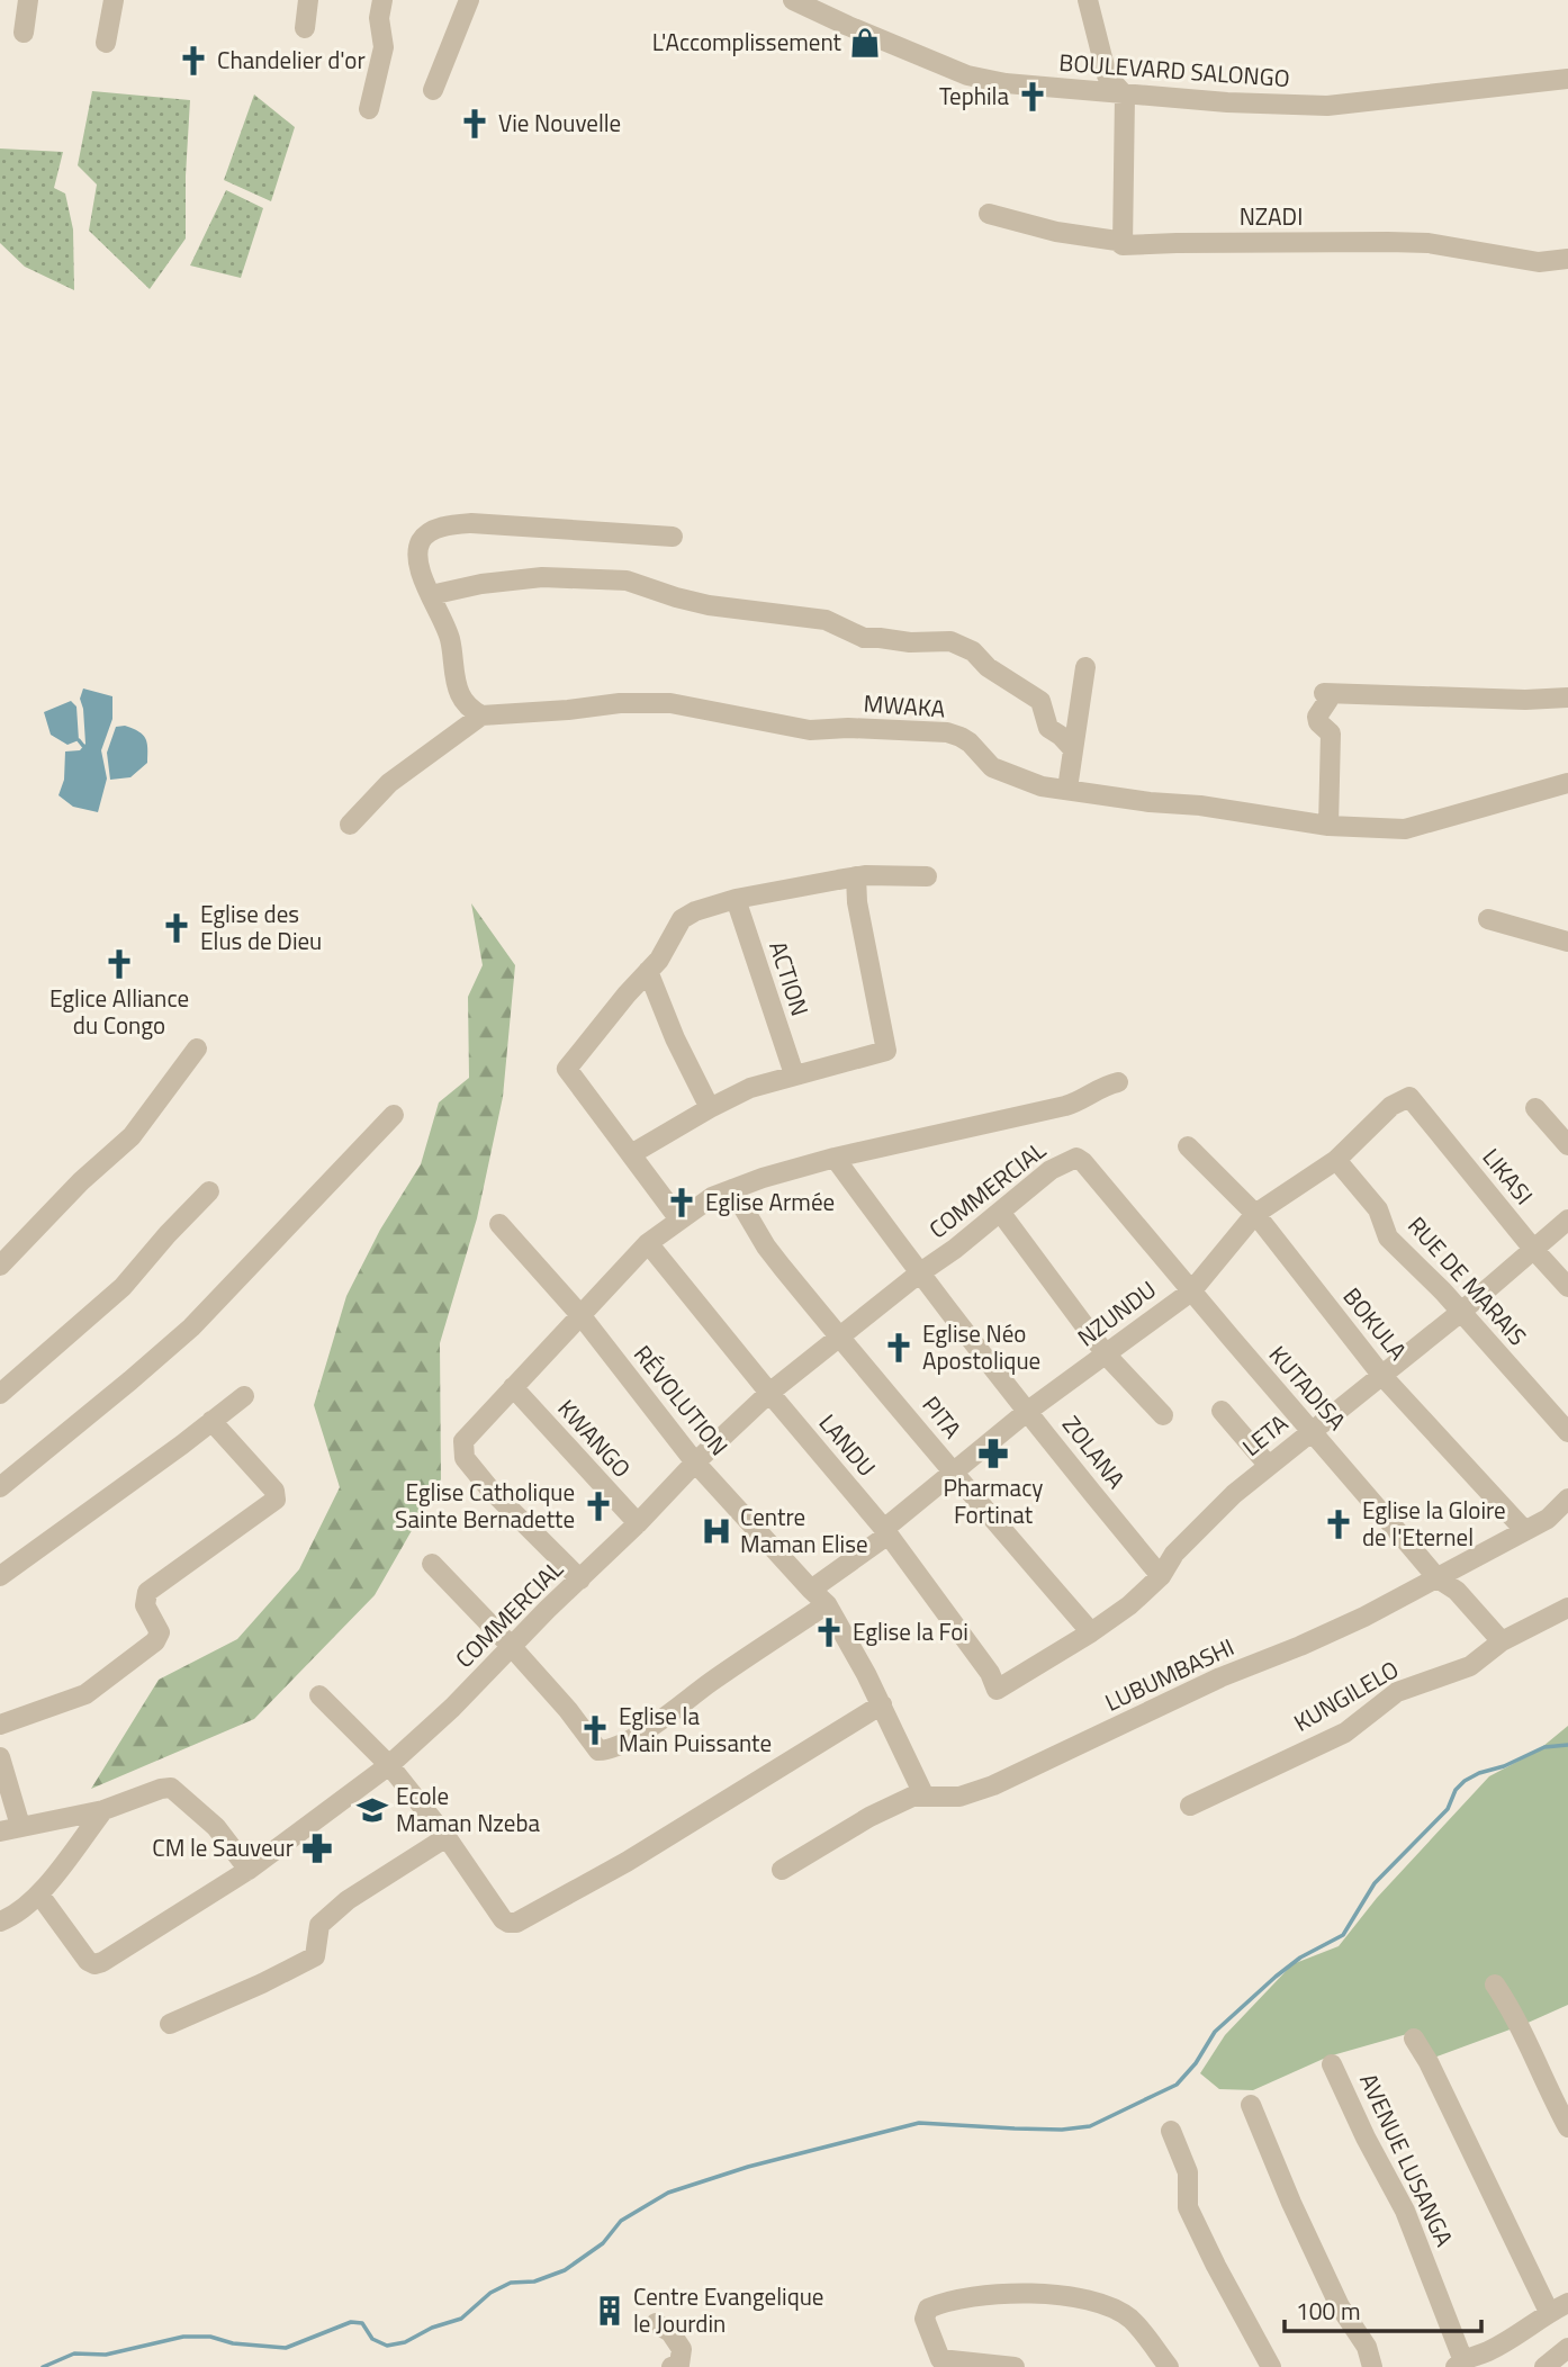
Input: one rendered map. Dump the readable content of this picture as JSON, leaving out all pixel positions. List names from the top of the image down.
{
  "streets": {
    "street": [
      "BOULEVARD SALONGO",
      "NZADI",
      "MWAKA",
      "ACTION",
      "LIKASI",
      "COMMERCIAL",
      "RUE DE MARAIS",
      "NZUNDU",
      "BOKULA",
      "KUTADISA",
      "RÉVOLUTION",
      "PITA",
      "LETA",
      "KWANGO",
      "LANDU",
      "ZOLANA",
      "LUBUMBASHI",
      "KUNGILELO",
      "AVENUE LUSANGA"
    ]
  },
  "crossings": [
    ["LIKASI", "NZUNDU"],
    ["LIKASI", "LETA"],
    ["COMMERCIAL", "KUTADISA"],
    ["COMMERCIAL", "RÉVOLUTION"],
    ["COMMERCIAL", "PITA"],
    ["COMMERCIAL", "KWANGO"],
    ["COMMERCIAL", "LANDU"],
    ["COMMERCIAL", "ZOLANA"],
    ["RUE DE MARAIS", "NZUNDU"],
    ["RUE DE MARAIS", "LETA"],
    ["NZUNDU", "BOKULA"],
    ["NZUNDU", "KUTADISA"],
    ["NZUNDU", "RÉVOLUTION"],
    ["NZUNDU", "PITA"],
    ["NZUNDU", "LANDU"],
    ["NZUNDU", "ZOLANA"],
    ["BOKULA", "LETA"],
    ["BOKULA", "LUBUMBASHI"],
    ["KUTADISA", "LETA"],
    ["KUTADISA", "LUBUMBASHI"],
    ["KUTADISA", "KUNGILELO"],
    ["RÉVOLUTION", "LUBUMBASHI"],
    ["PITA", "LETA"],
    ["LETA", "LANDU"],
    ["LETA", "ZOLANA"]
  ],
  "places": {
    "shop": ["L'Accomplissement"],
    "church": [
      "Chandelier d'or",
      "Tephila",
      "Vie Nouvelle",
      "Eglise des Elus de Dieu",
      "Eglice Alliance du Congo",
      "Eglise Armée",
      "Eglise Néo Apostolique",
      "Eglise Catholique Sainte Bernadette",
      "Eglise la Gloire de l'Eternel",
      "Eglise la Foi",
      "Eglise la Main Puissante"
    ],
    "pharmacy": ["Pharmacy Fortinat", "CM le Sauveur"],
    "hospital": ["Centre Maman Elise"],
    "school or university": ["Ecole Maman Nzeba"],
    "building": ["Centre Evangelique le Jourdin"]
  },
  "scale_bar": "100 m"
}
